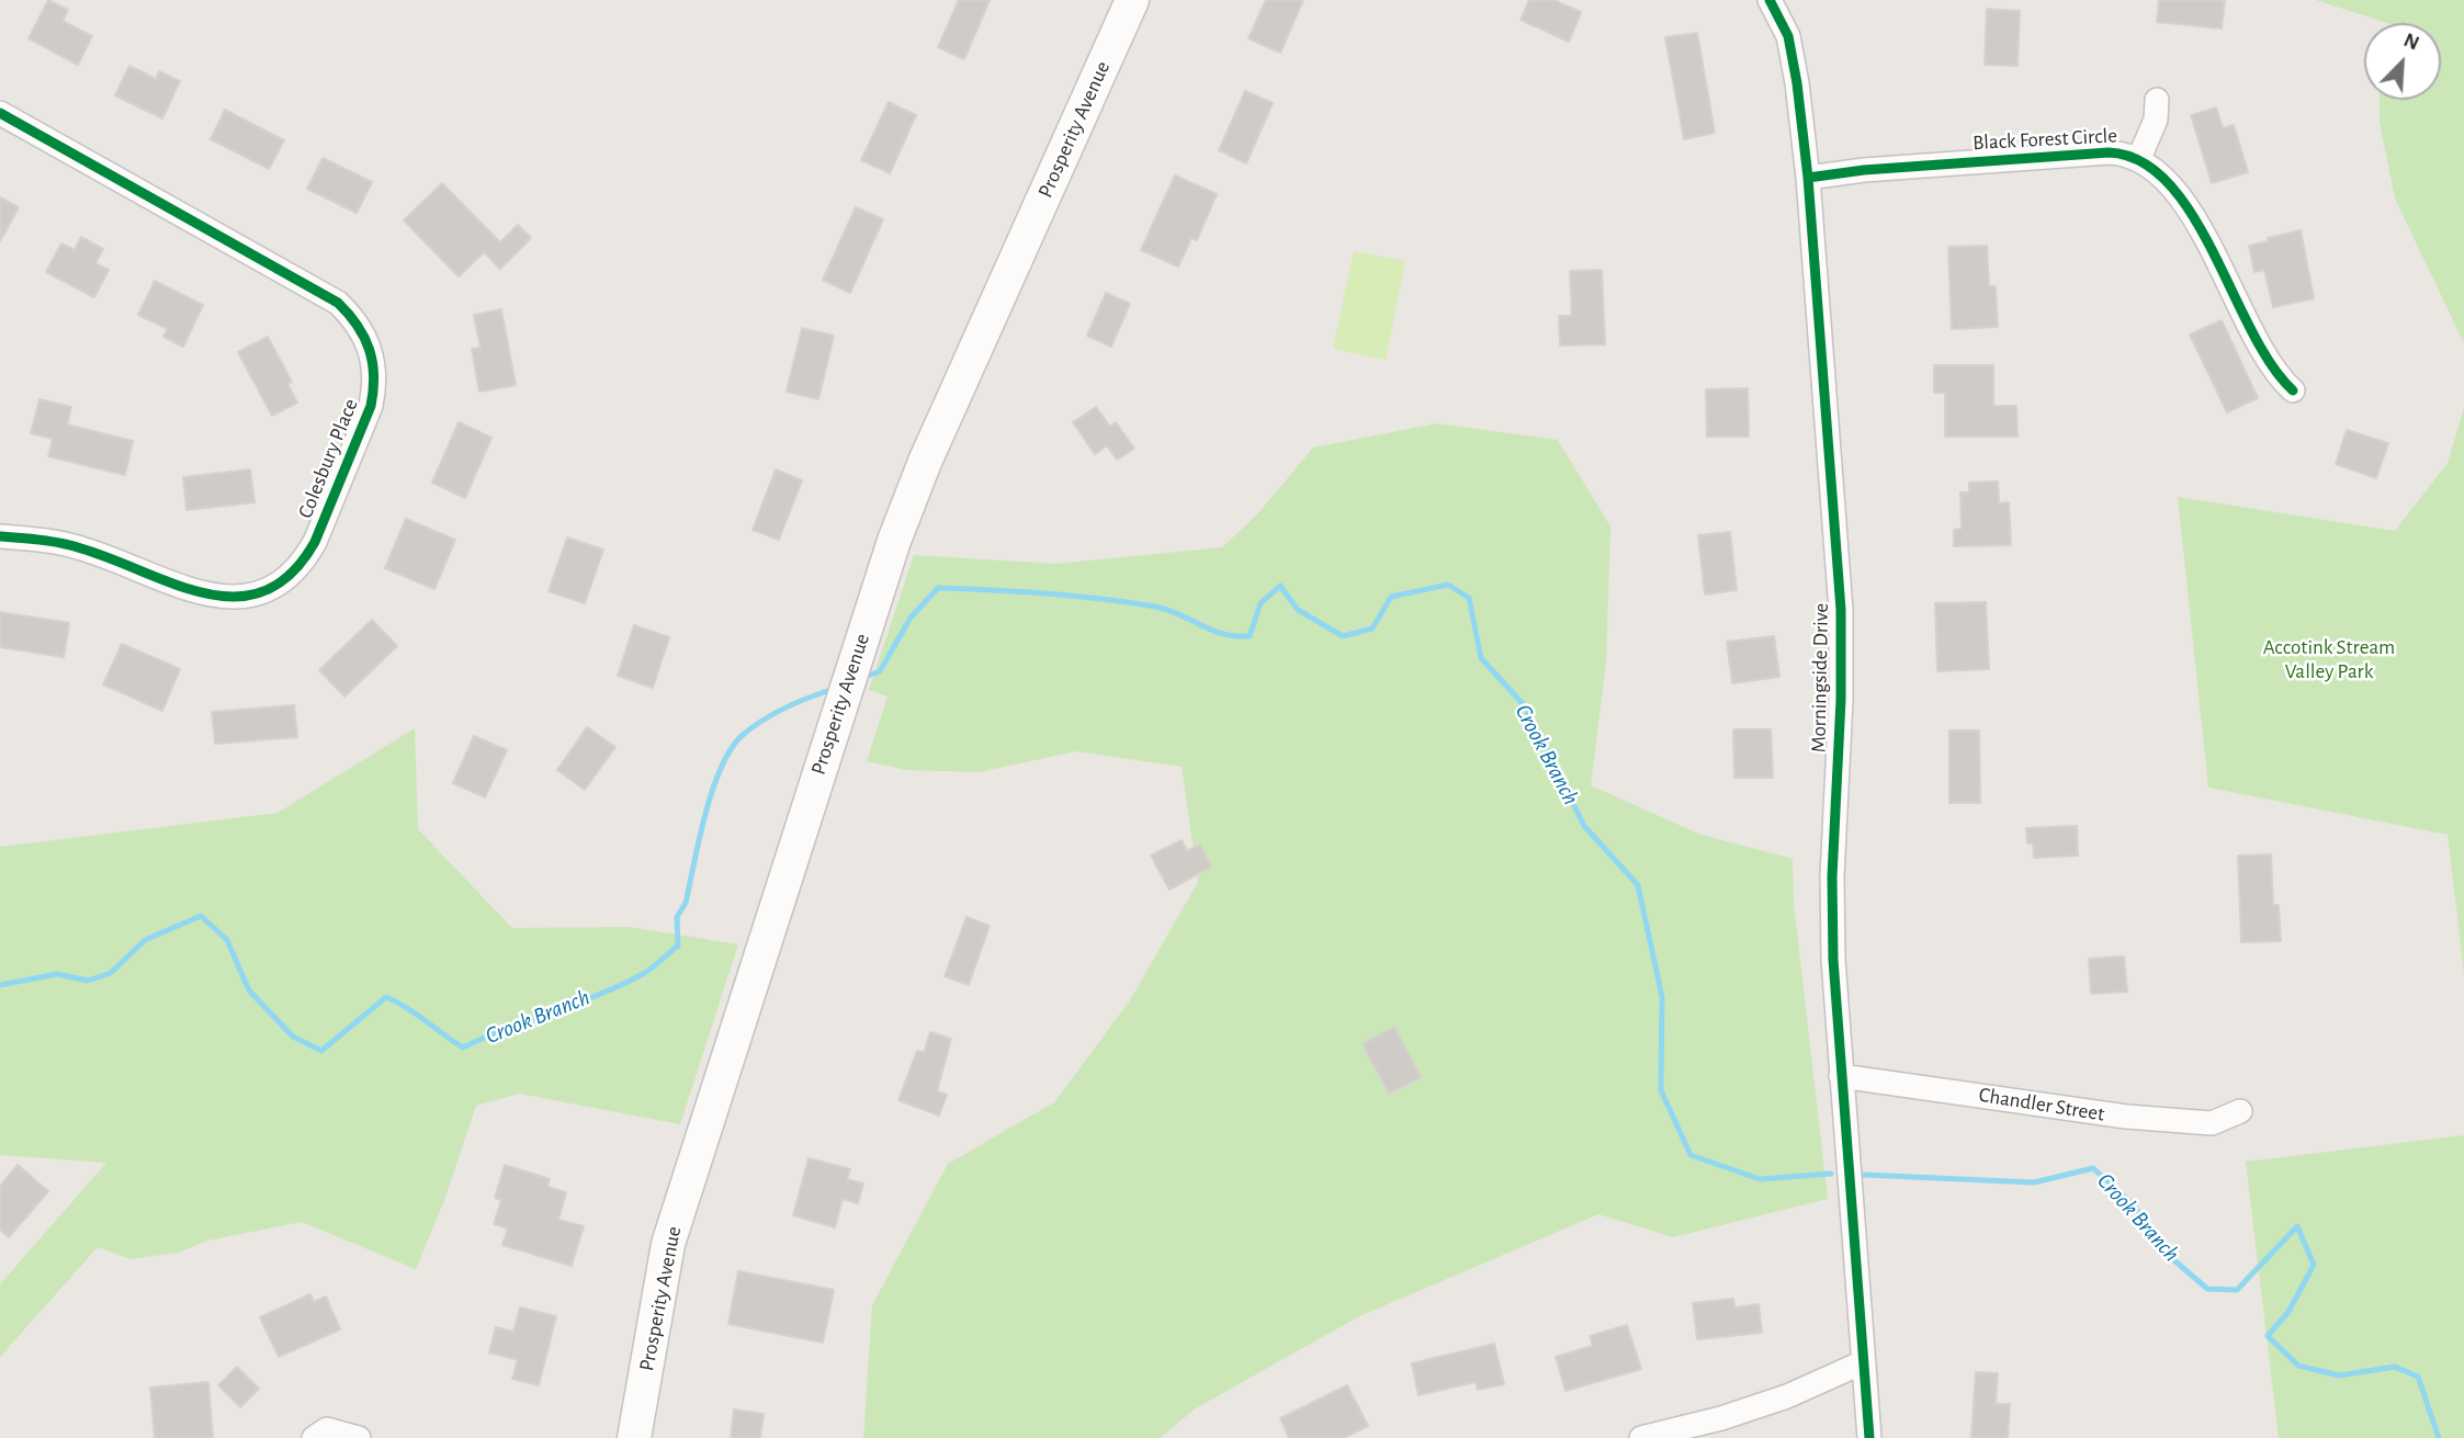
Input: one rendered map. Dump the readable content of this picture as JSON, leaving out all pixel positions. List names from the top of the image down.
{
  "streets": {
    "main road": ["Prosperity Avenue"],
    "street": [
      "Black Forest Circle",
      "Colesbury Place",
      "Morningside Drive",
      "Chandler Street"
    ]
  },
  "crossings": [
    ["Black Forest Circle", "Morningside Drive"],
    ["Morningside Drive", "Chandler Street"]
  ],
  "water": ["Crook Branch"],
  "parks": ["Accotink Stream Valley Park"],
  "north": "top right"
}
